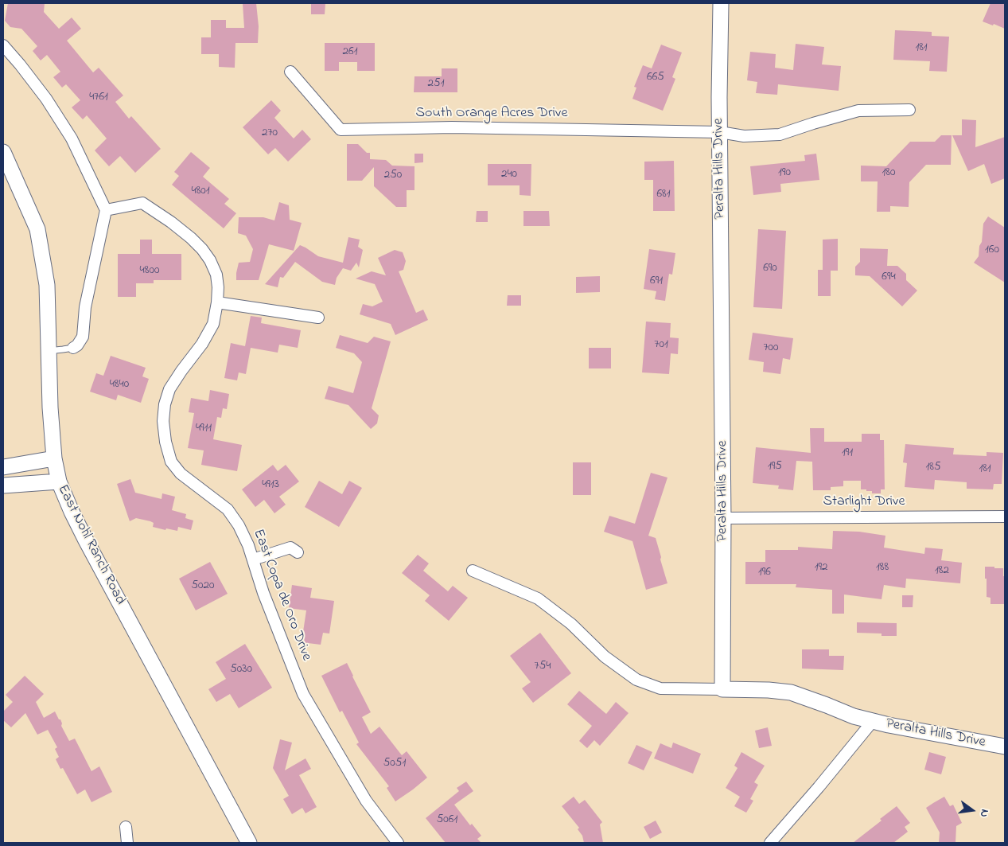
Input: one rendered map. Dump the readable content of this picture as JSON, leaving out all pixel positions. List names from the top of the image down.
{
  "streets": {
    "street": [
      "South Orange Acres Drive",
      "Peralta Hills Drive",
      "Starlight Drive",
      "East Nohl Ranch Road",
      "East Copa de Oro Drive"
    ]
  },
  "crossings": [
    ["South Orange Acres Drive", "Peralta Hills Drive"],
    ["Peralta Hills Drive", "Starlight Drive"]
  ],
  "house_numbers": [
    "181",
    "261",
    "665",
    "251",
    "4761",
    "270",
    "190",
    "180",
    "240",
    "250",
    "4801",
    "681",
    "160",
    "690",
    "4800",
    "694",
    "691",
    "701",
    "700",
    "4840",
    "4911",
    "191",
    "195",
    "185",
    "181",
    "4913",
    "192",
    "188",
    "182",
    "196",
    "5020",
    "754",
    "5030",
    "5051",
    "5061"
  ],
  "north": "right"
}
